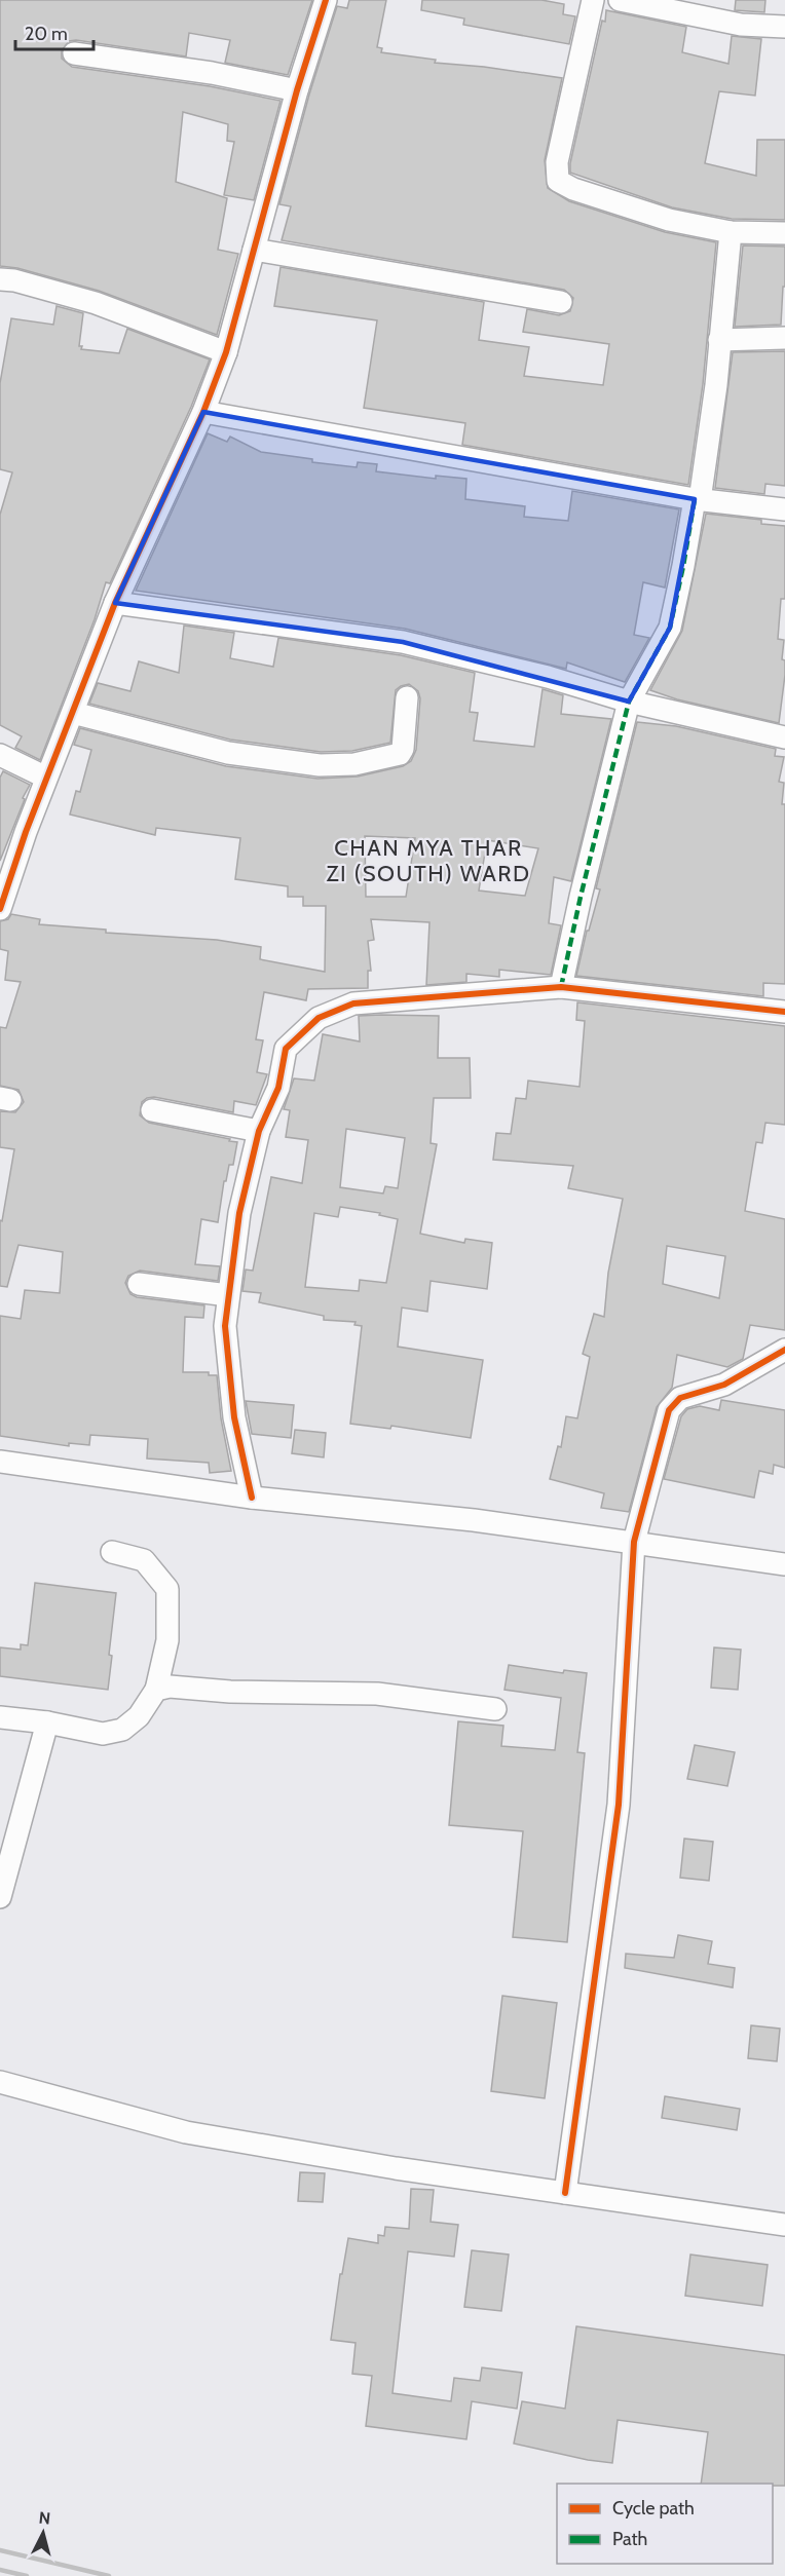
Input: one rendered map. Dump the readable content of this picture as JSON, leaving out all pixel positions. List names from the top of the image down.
{
  "districts": ["CHAN MYA THAR ZI (SOUTH) WARD"],
  "legend": ["Cycle path", "Path"],
  "scale_bar": "20 m",
  "north": "top"
}
